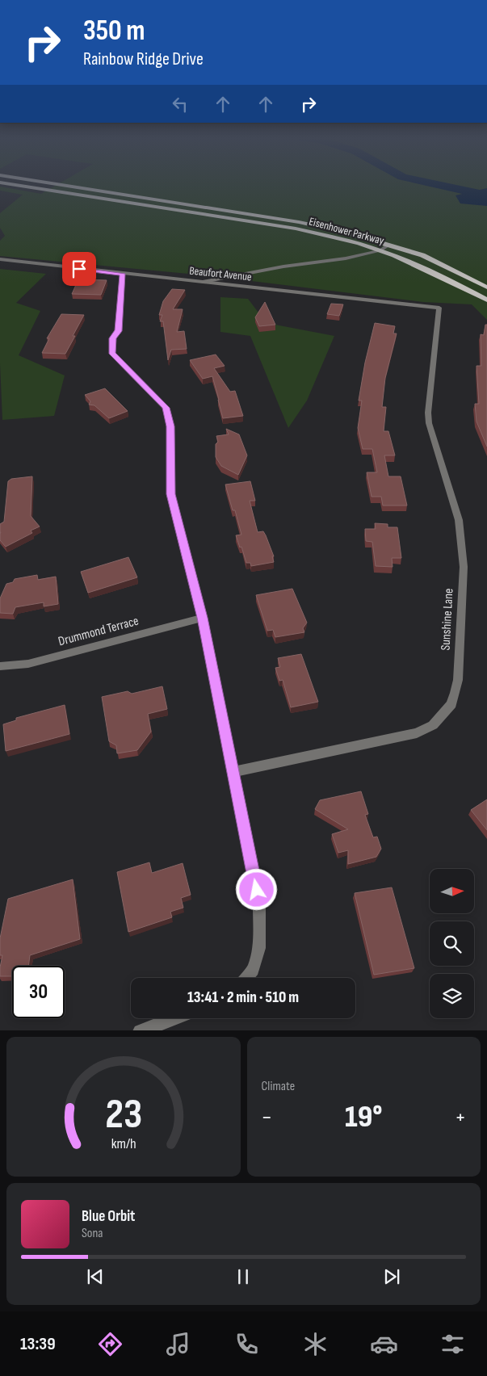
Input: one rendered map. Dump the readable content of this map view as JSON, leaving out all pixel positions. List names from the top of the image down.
{
  "streets": {
    "main road": ["Eisenhower Parkway"],
    "street": ["Beaufort Avenue", "Sunshine Lane", "Drummond Terrace"]
  },
  "crossings": [
    ["Beaufort Avenue", "Sunshine Lane"]
  ],
  "north": "right",
  "page": {
    "turn": ["350 m", "Rainbow Ridge Drive"],
    "limit": "30",
    "trip": "13:41 · 2 min · 510 m",
    "tile": "Climate",
    "heat": ["−", "19°", "+"],
    "song": ["Blue Orbit", "Sona"],
    "tabs": "13:39",
    "gauge": ["23", "km/h"]
  }
}
